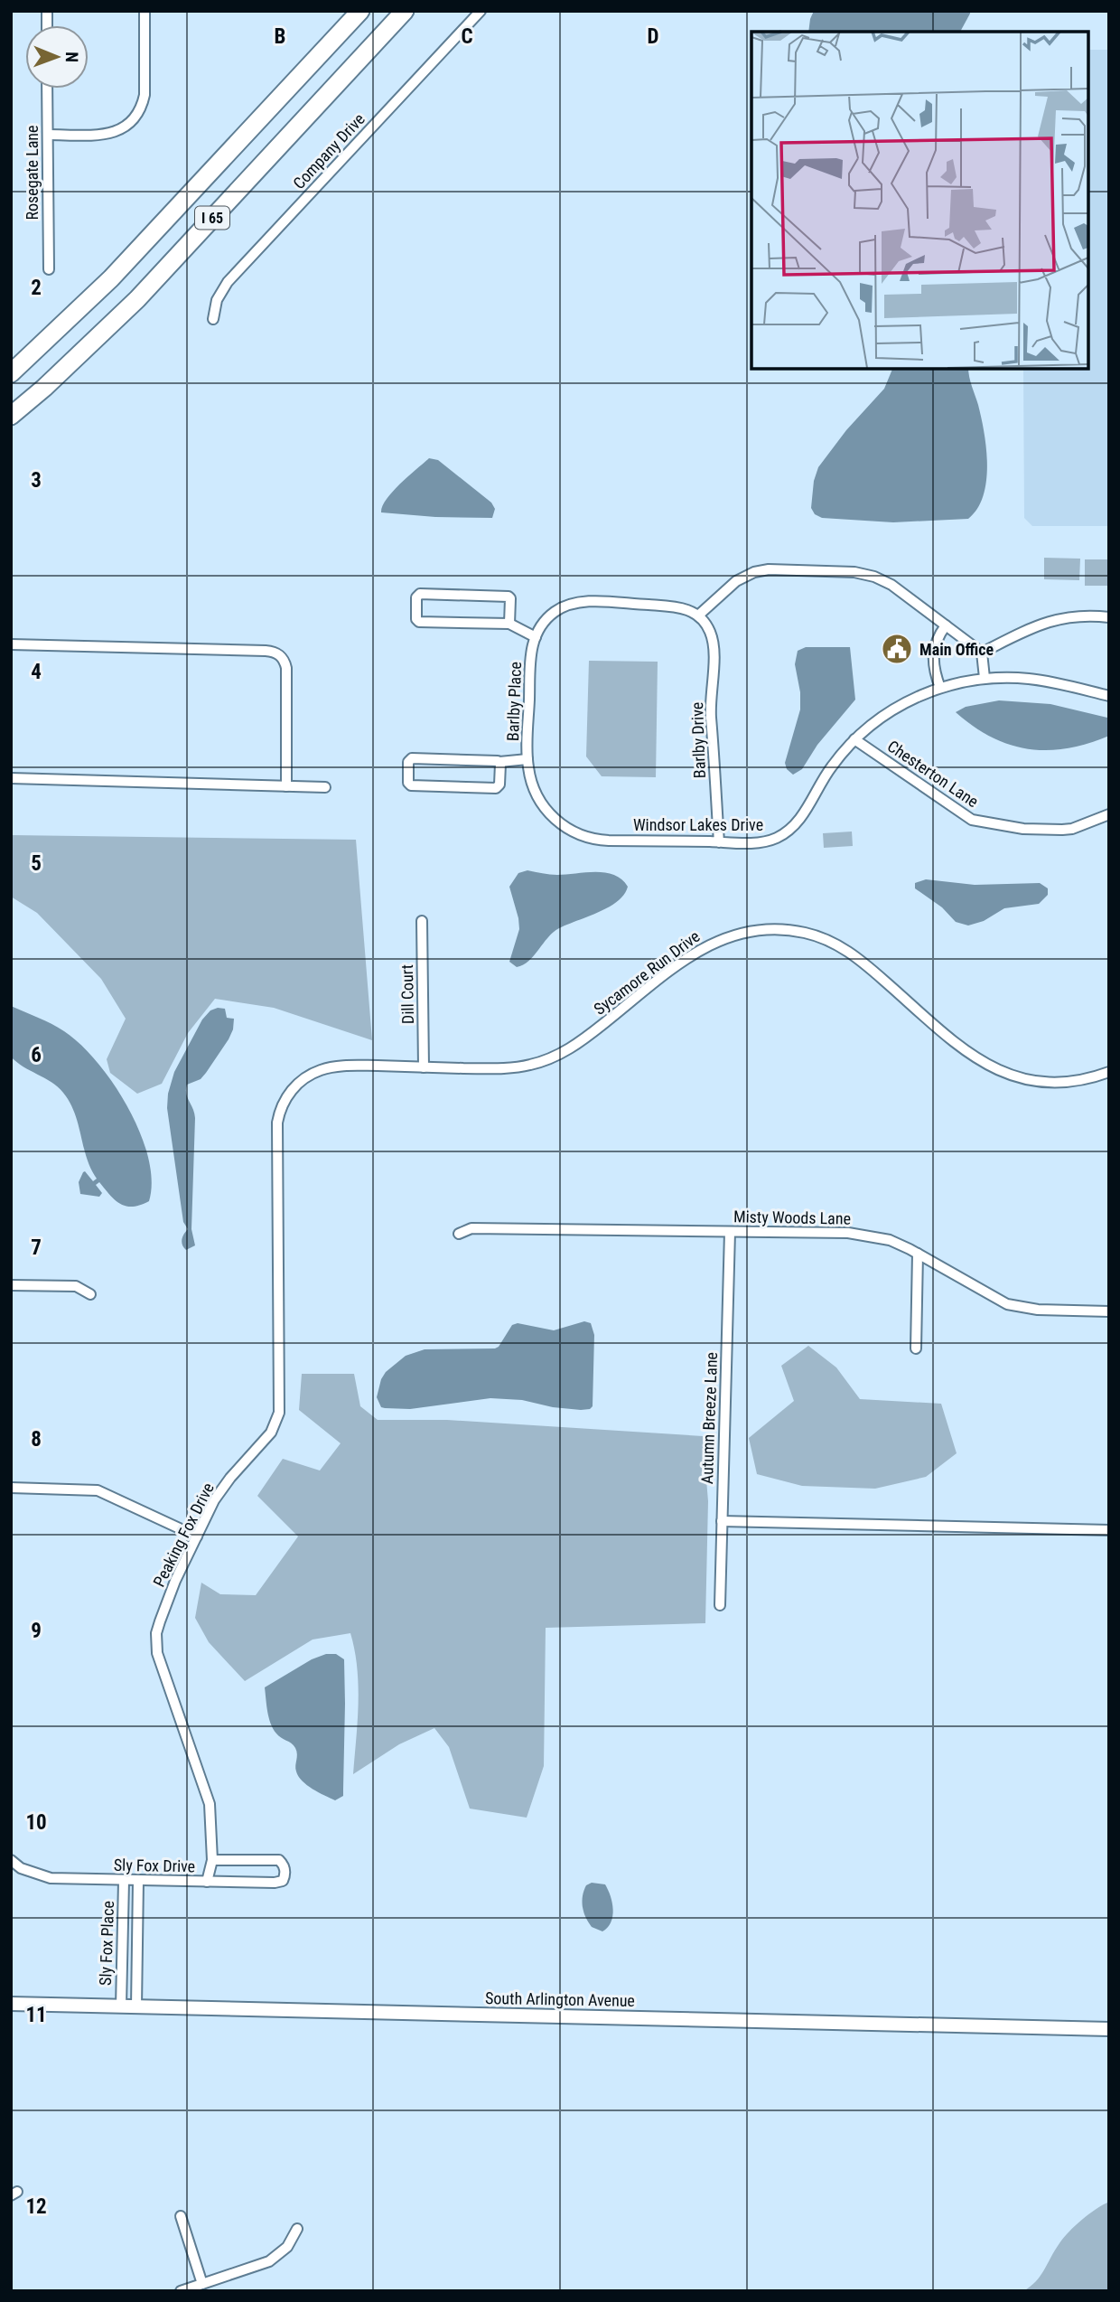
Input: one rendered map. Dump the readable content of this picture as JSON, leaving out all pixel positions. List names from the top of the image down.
{
  "streets": {
    "highway": ["I 65"],
    "street": [
      "Company Drive",
      "Rosegate Lane",
      "Barlby Place",
      "Barlby Drive",
      "Chesterton Lane",
      "Windsor Lakes Drive",
      "Sycamore Run Drive",
      "Dill Court",
      "Misty Woods Lane",
      "Autumn Breeze Lane",
      "Peaking Fox Drive",
      "Sly Fox Drive",
      "Sly Fox Place",
      "South Arlington Avenue"
    ]
  },
  "crossings": [
    ["Barlby Place", "Barlby Drive"],
    ["Barlby Place", "Windsor Lakes Drive"],
    ["Barlby Drive", "Windsor Lakes Drive"],
    ["Chesterton Lane", "Windsor Lakes Drive"],
    ["Sycamore Run Drive", "Dill Court"],
    ["Sycamore Run Drive", "Peaking Fox Drive"],
    ["Misty Woods Lane", "Autumn Breeze Lane"],
    ["Peaking Fox Drive", "Sly Fox Drive"],
    ["Sly Fox Drive", "Sly Fox Place"],
    ["Sly Fox Place", "South Arlington Avenue"]
  ],
  "places": {
    "public building": ["Main Office"]
  },
  "north": "right",
  "grid": {
    "columns": ["B", "C", "D"],
    "rows": [
      "2",
      "3",
      "4",
      "5",
      "6",
      "7",
      "8",
      "9",
      "10",
      "11",
      "12"
    ]
  }
}
